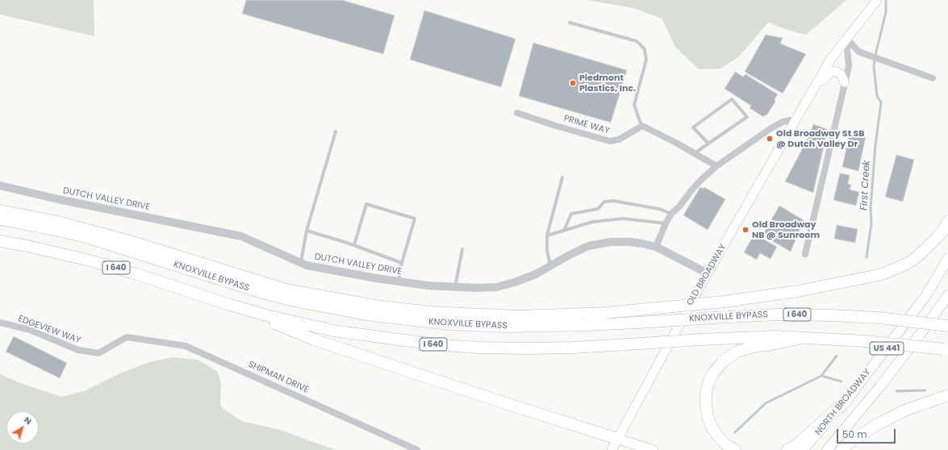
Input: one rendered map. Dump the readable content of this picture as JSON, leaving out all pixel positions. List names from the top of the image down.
{
  "streets": {
    "highway": ["I 640", "KNOXVILLE BYPASS"],
    "main road": ["OLD BROADWAY", "US 441", "NORTH BROADWAY"],
    "street": [
      "PRIME WAY",
      "DUTCH VALLEY DRIVE",
      "EDGEVIEW WAY",
      "SHIPMAN DRIVE"
    ]
  },
  "crossings": [
    ["DUTCH VALLEY DRIVE", "OLD BROADWAY"],
    ["EDGEVIEW WAY", "SHIPMAN DRIVE"]
  ],
  "water": ["First Creek"],
  "places": ["Piedmont Plastics, Inc.", "Old Broadway St SB @ Dutch Valley Dr", "Old Broadway NB @ Sunroom"],
  "scale_bar": "50 m",
  "north": "top right"
}
